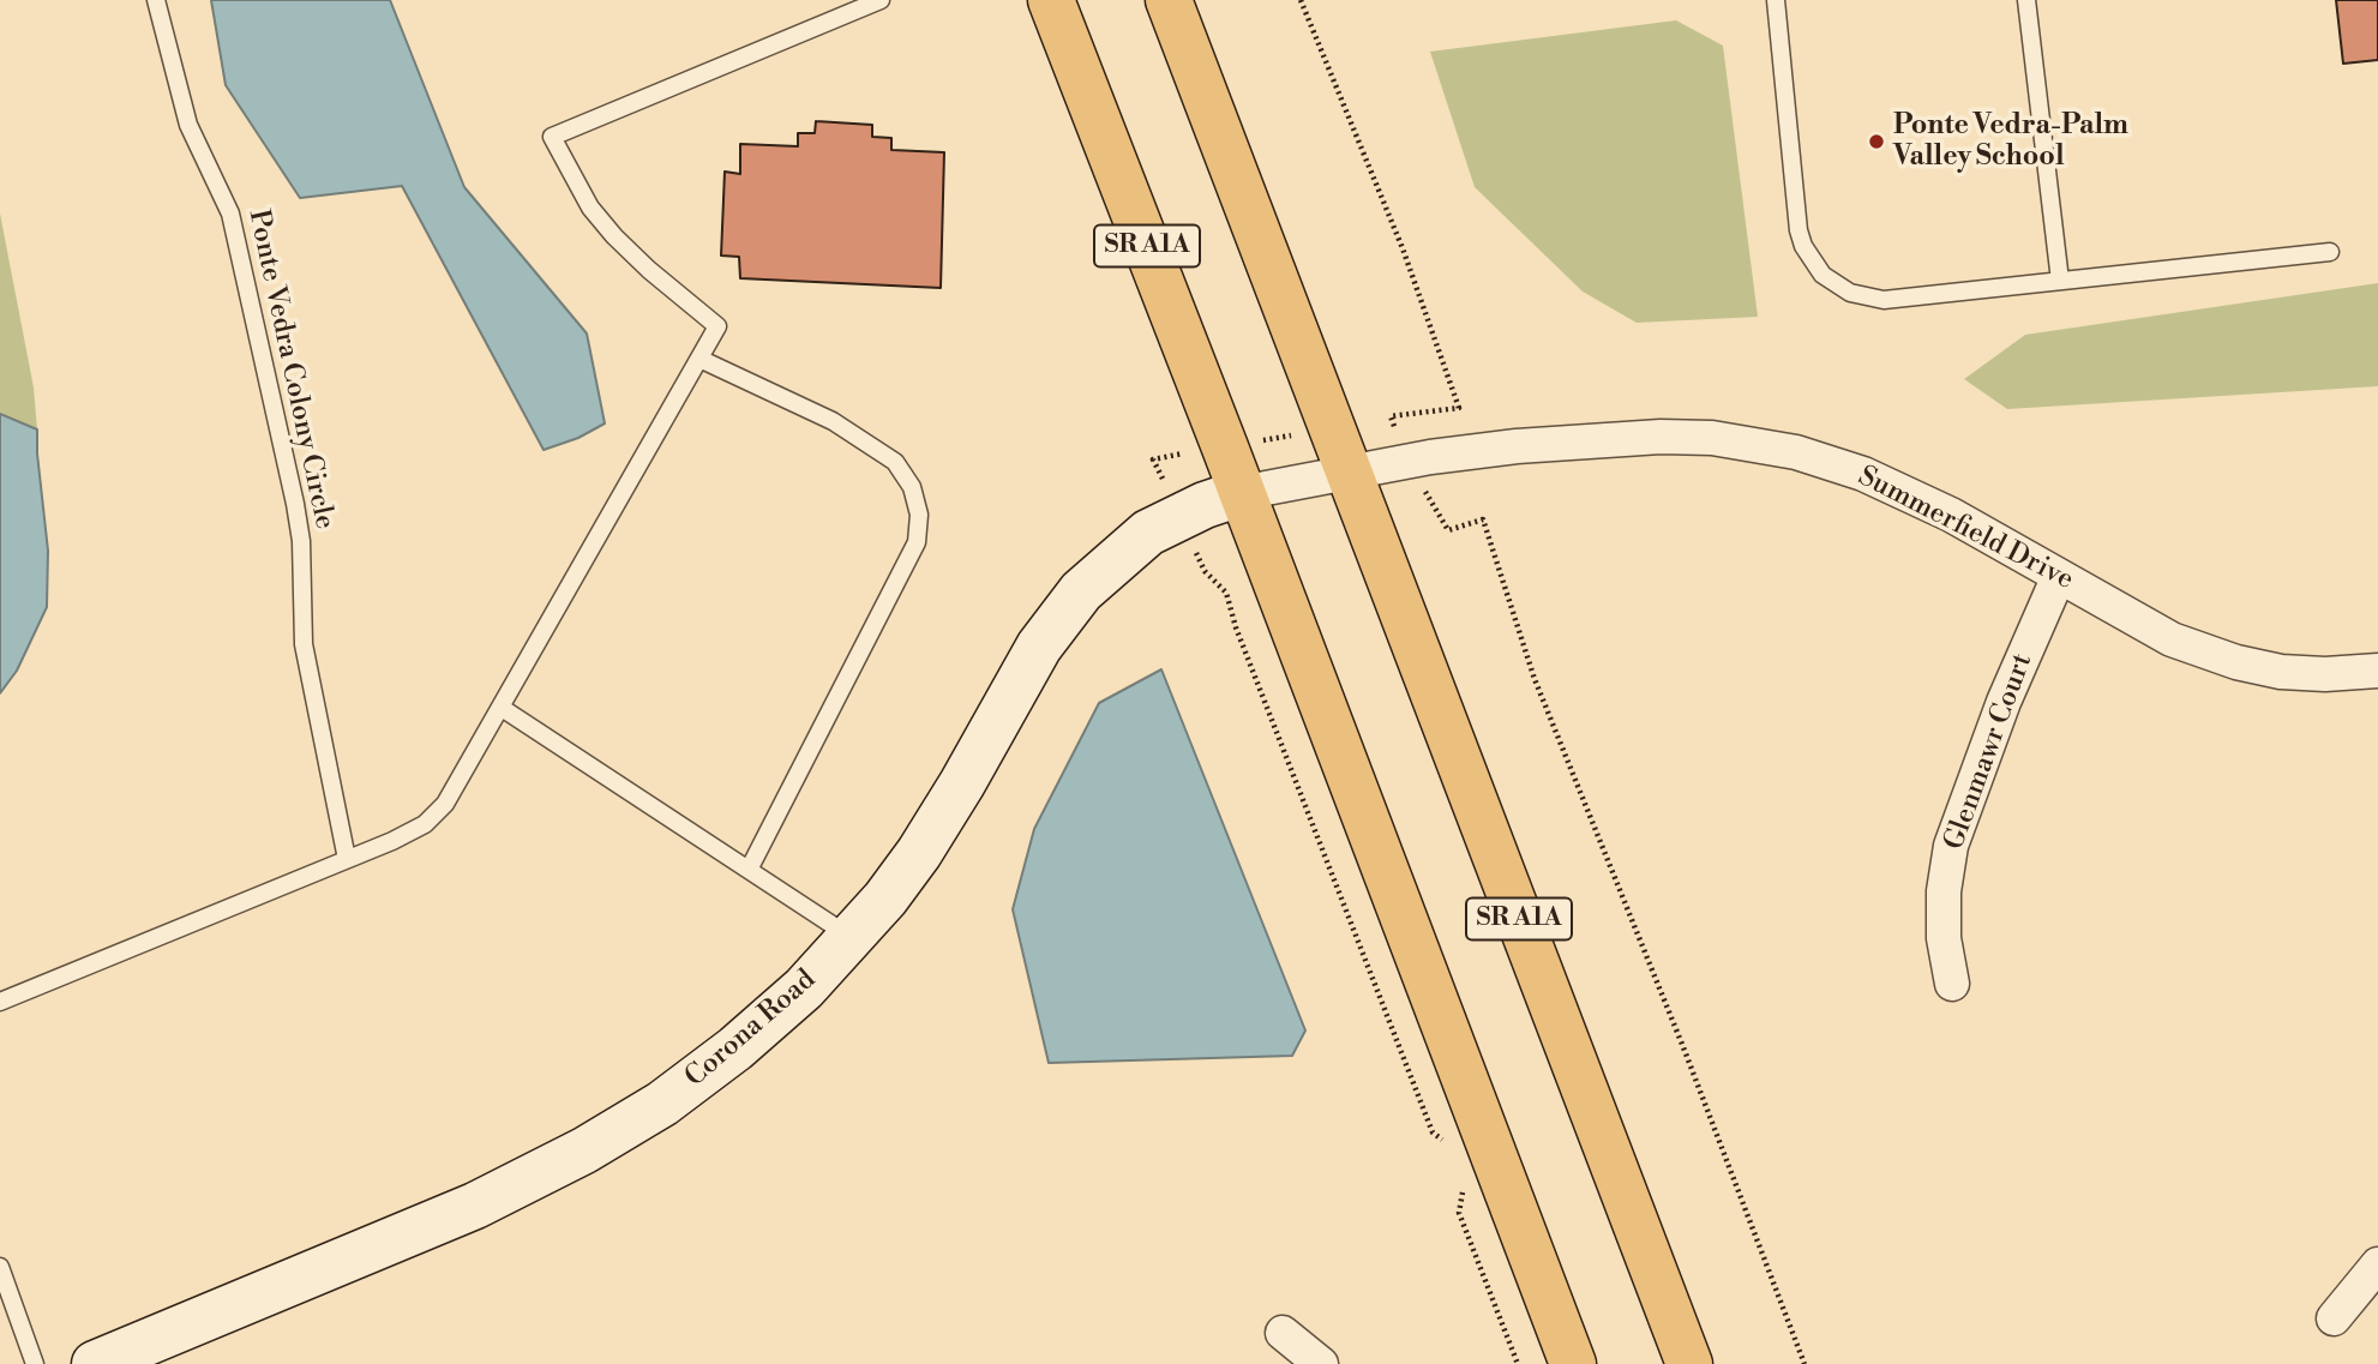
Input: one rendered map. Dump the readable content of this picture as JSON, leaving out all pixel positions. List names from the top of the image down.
{
  "streets": {
    "main road": ["SR A1A"],
    "street": ["Summerfield Drive", "Glenmawr Court", "Corona Road"],
    "lane": ["Ponte Vedra Colony Circle"]
  },
  "crossings": [
    ["SR A1A", "Summerfield Drive"],
    ["SR A1A", "Corona Road"],
    ["Summerfield Drive", "Glenmawr Court"],
    ["Summerfield Drive", "Corona Road"]
  ],
  "places": ["Ponte Vedra-Palm Valley School"]
}
